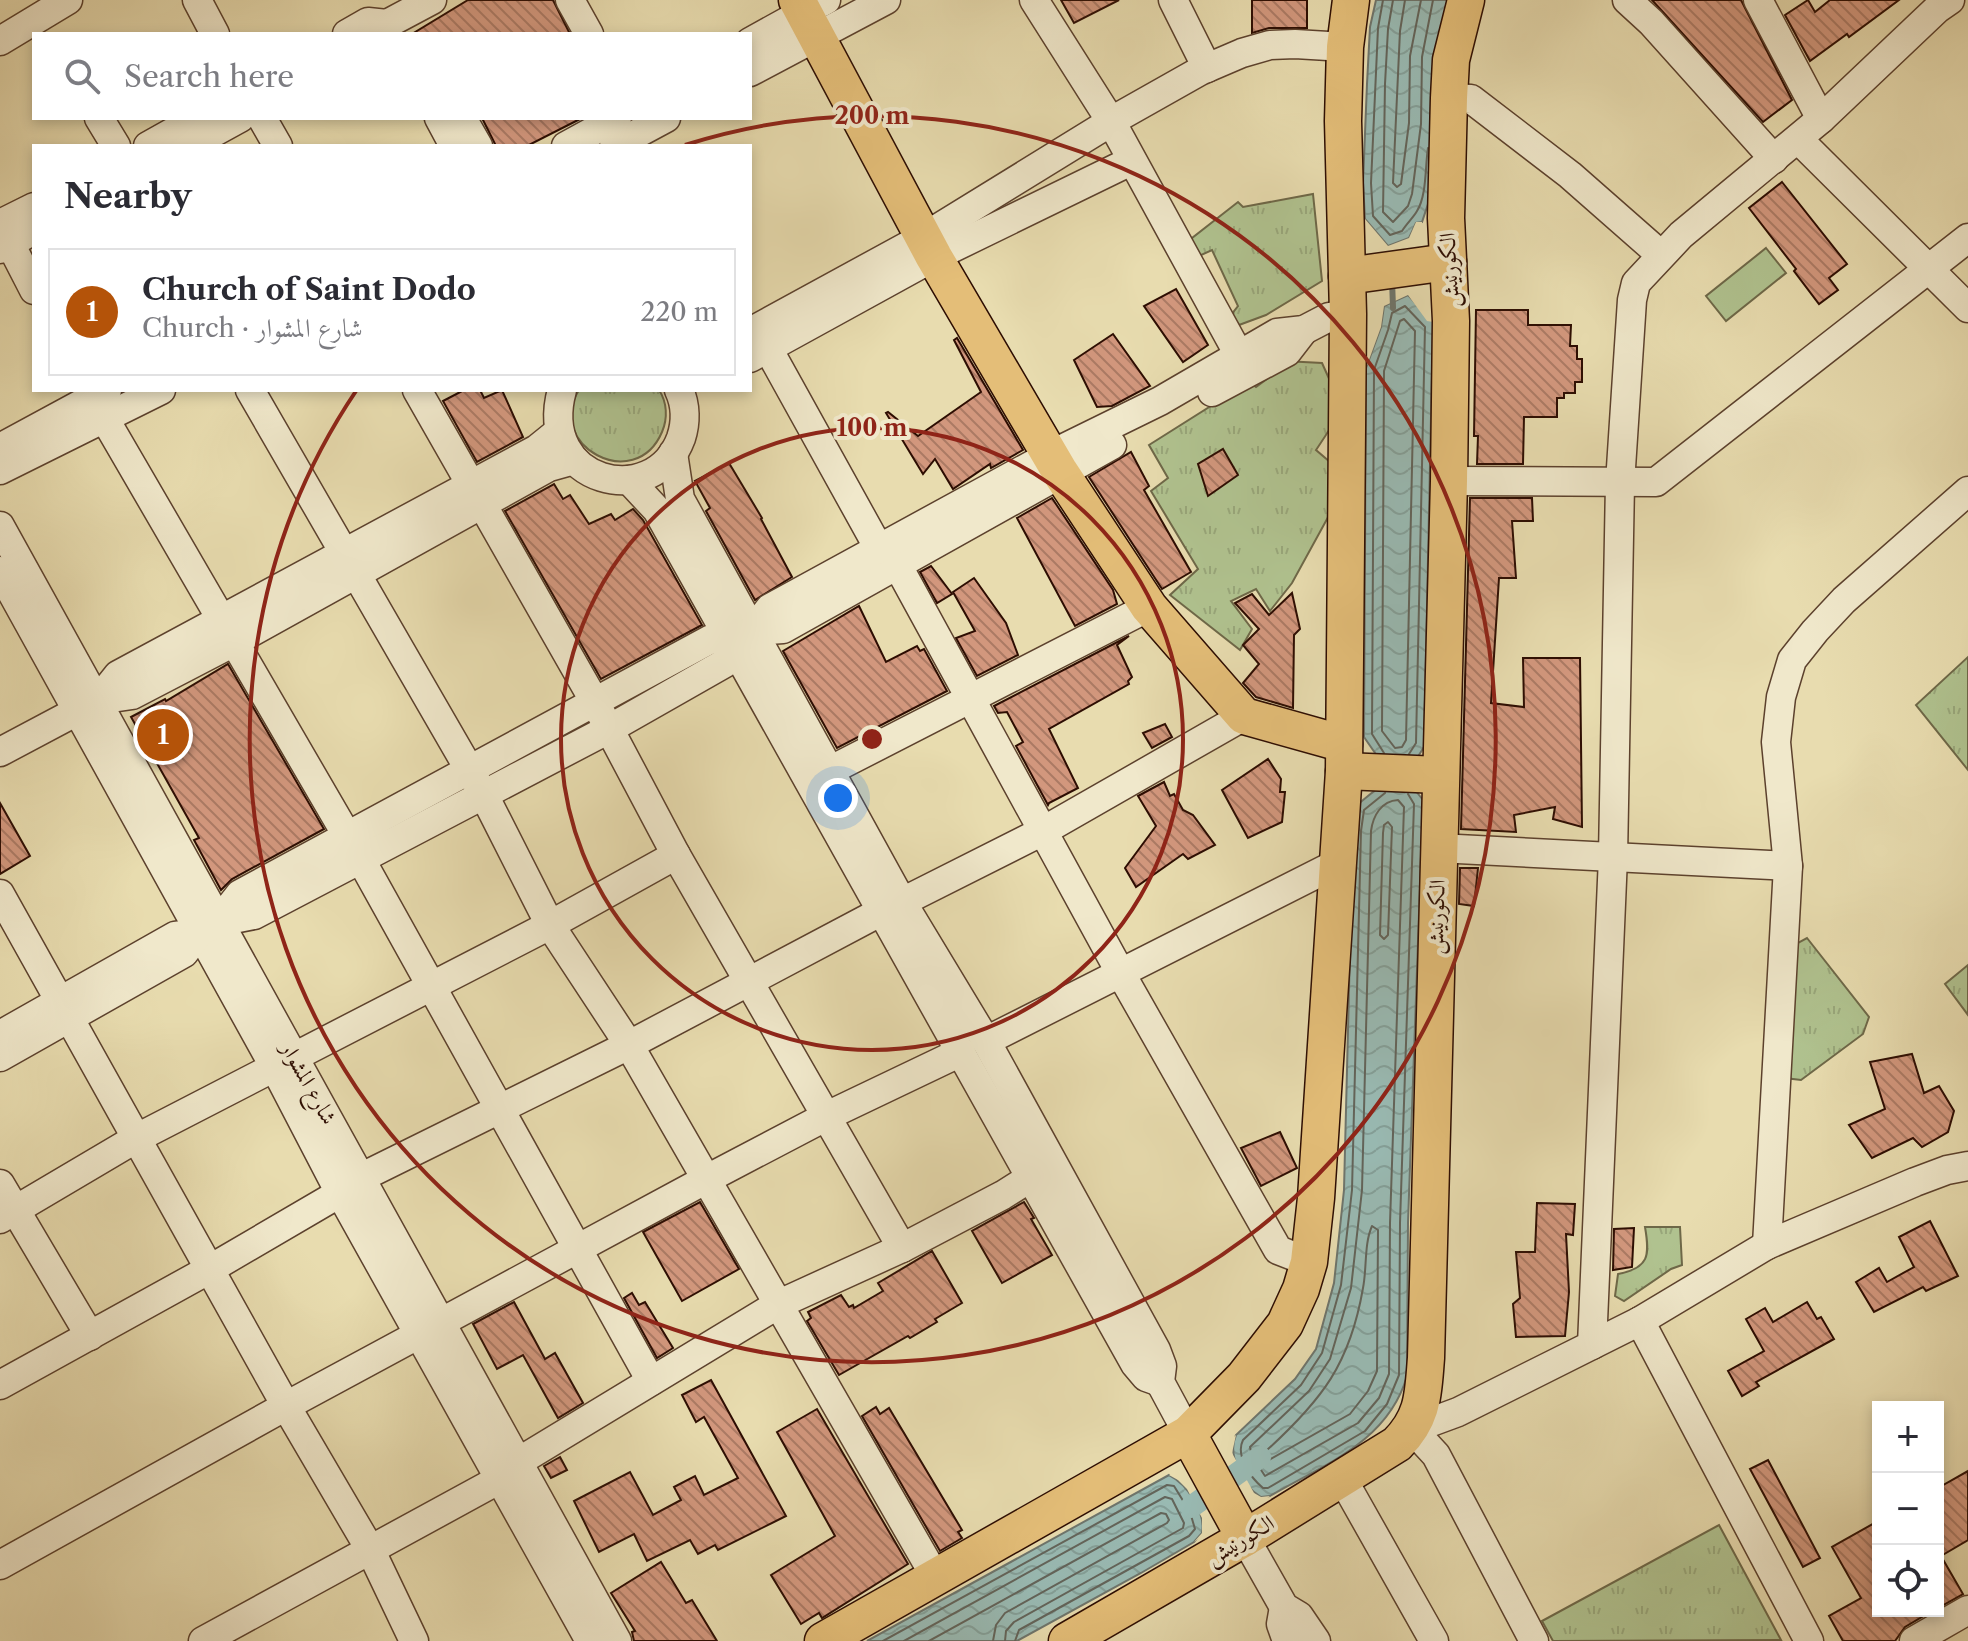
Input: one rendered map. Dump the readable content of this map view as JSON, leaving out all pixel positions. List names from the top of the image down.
{
  "streets": {
    "main road": ["الكورنيش"],
    "street": ["شارع المشوار"]
  },
  "page": {
    "search": "Search here",
    "heading": "Nearby",
    "list": [
      {
        "mark": "1",
        "name": "Church of Saint Dodo",
        "note": "Church · شارع المشوار",
        "value": "220 m"
      }
    ],
    "pins": "1",
    "map_buttons": ["+", "−"]
  },
  "rings": ["200 m", "100 m"]
}
